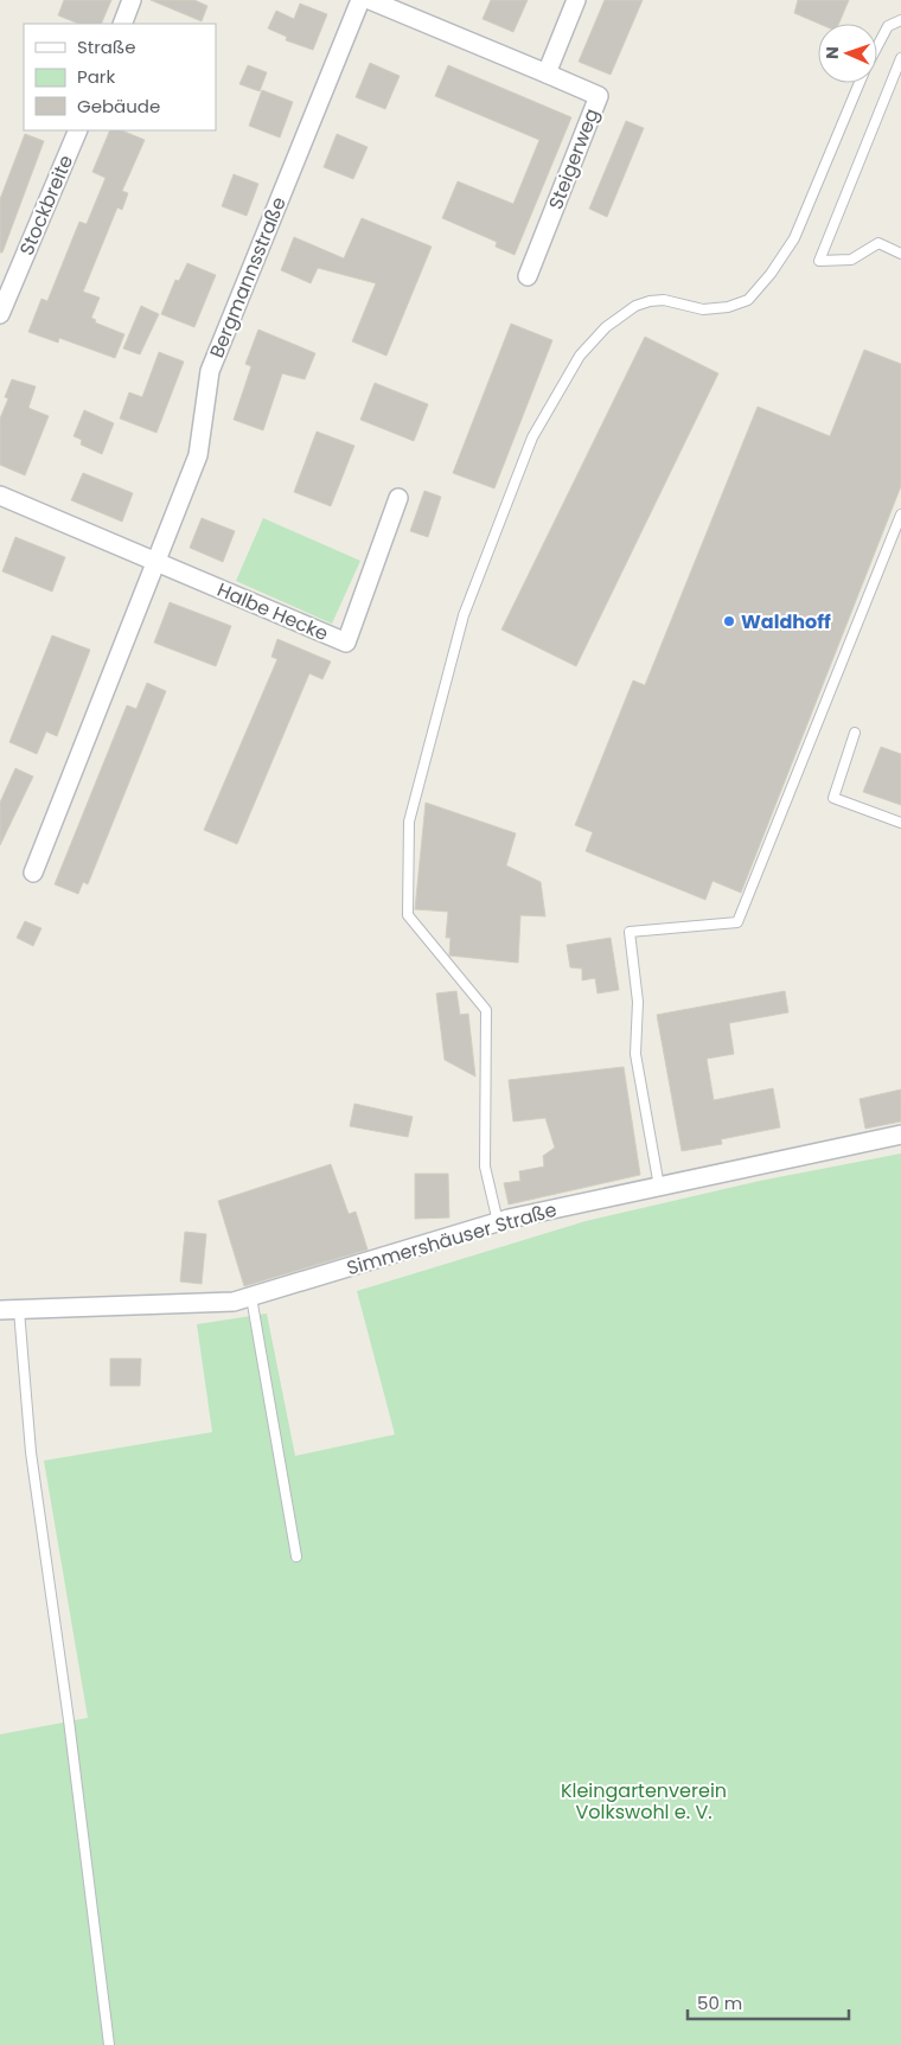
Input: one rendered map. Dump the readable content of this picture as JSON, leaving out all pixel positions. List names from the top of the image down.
{
  "streets": {
    "street": [
      "Steigerweg",
      "Stockbreite",
      "Bergmannsstraße",
      "Halbe Hecke",
      "Simmershäuser Straße"
    ]
  },
  "crossings": [
    ["Bergmannsstraße", "Halbe Hecke"]
  ],
  "parks": ["Kleingartenverein Volkswohl e. V."],
  "places": ["Waldhoff"],
  "legend": ["Straße", "Park", "Gebäude"],
  "scale_bar": "50 m",
  "north": "left"
}
